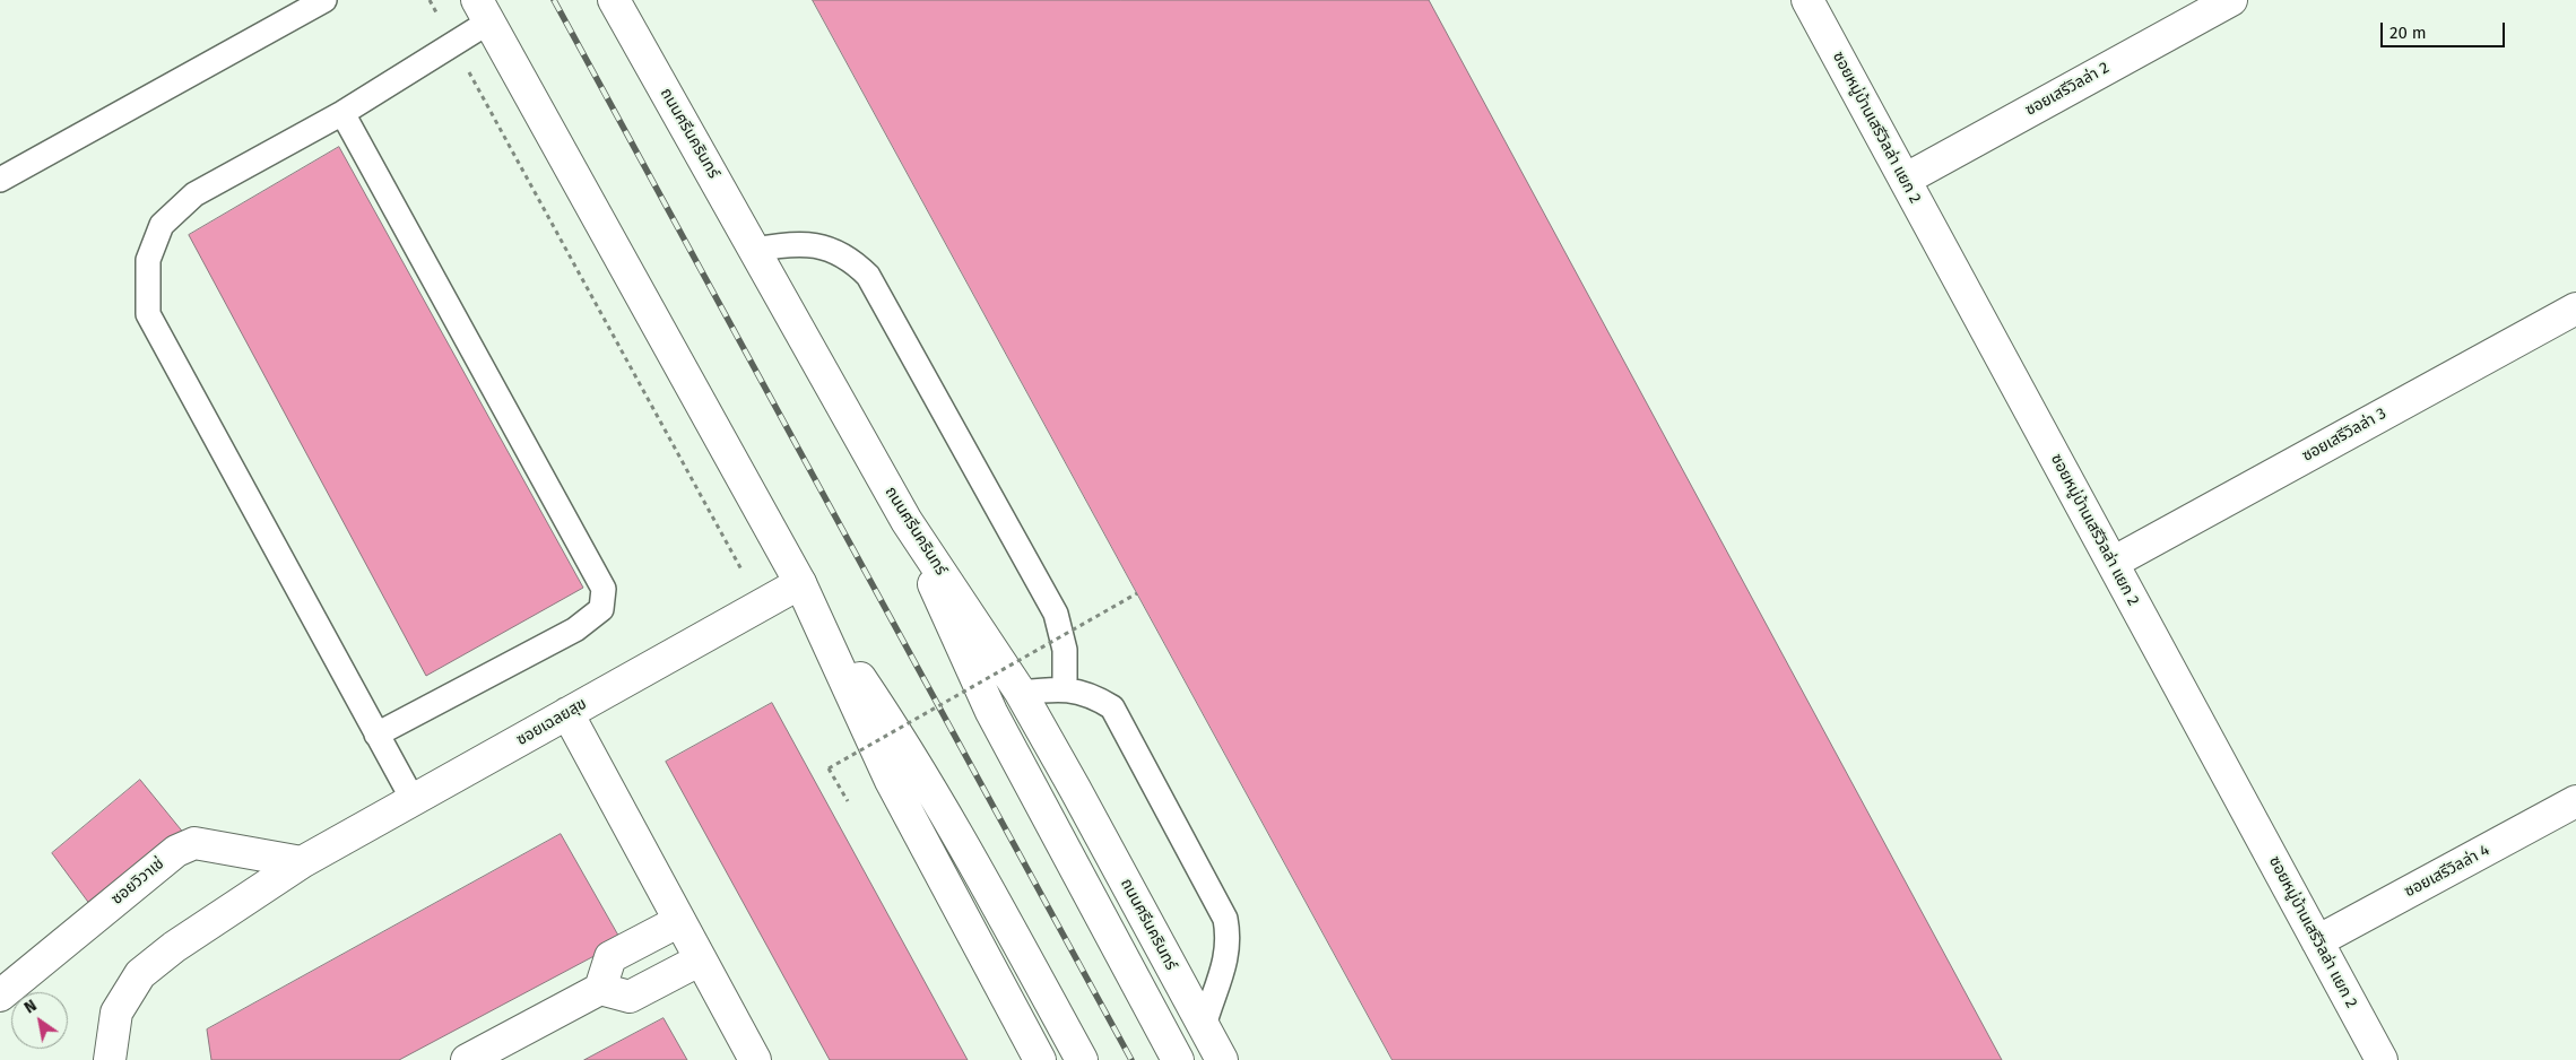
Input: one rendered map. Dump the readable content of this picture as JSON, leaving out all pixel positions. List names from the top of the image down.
{
  "streets": {
    "street": [
      "ซอยเสรีวิลล่า 2",
      "ซอยหมู่บ้านเสรีวิลล่า แยก 2",
      "ถนนศรีนครินทร์",
      "ซอยเสรีวิลล่า 3",
      "ซอยเฉลยสุข",
      "ซอยเสรีวิลล่า 4",
      "ซอยวิวาเช่"
    ]
  },
  "crossings": [
    ["ซอยเสรีวิลล่า 2", "ซอยหมู่บ้านเสรีวิลล่า แยก 2"],
    ["ซอยหมู่บ้านเสรีวิลล่า แยก 2", "ซอยเสรีวิลล่า 3"],
    ["ซอยหมู่บ้านเสรีวิลล่า แยก 2", "ซอยเสรีวิลล่า 4"],
    ["ซอยเฉลยสุข", "ซอยวิวาเช่"]
  ],
  "scale_bar": "20 m",
  "north": "top left"
}
